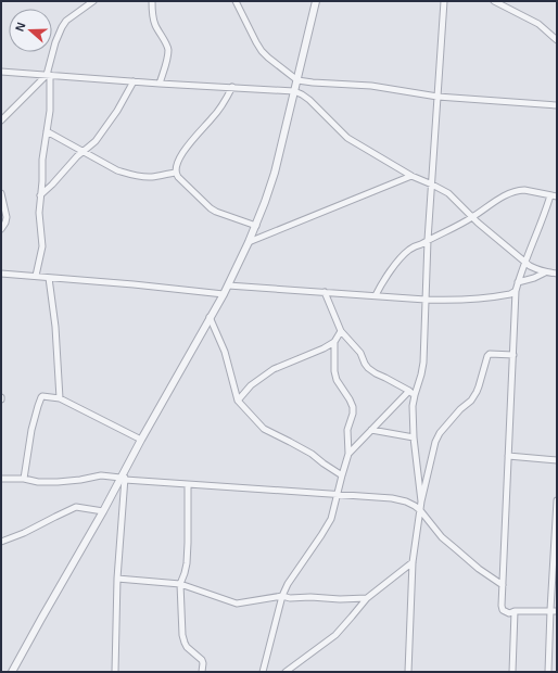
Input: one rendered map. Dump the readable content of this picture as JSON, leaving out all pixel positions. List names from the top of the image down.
{
  "north": "left"
}
